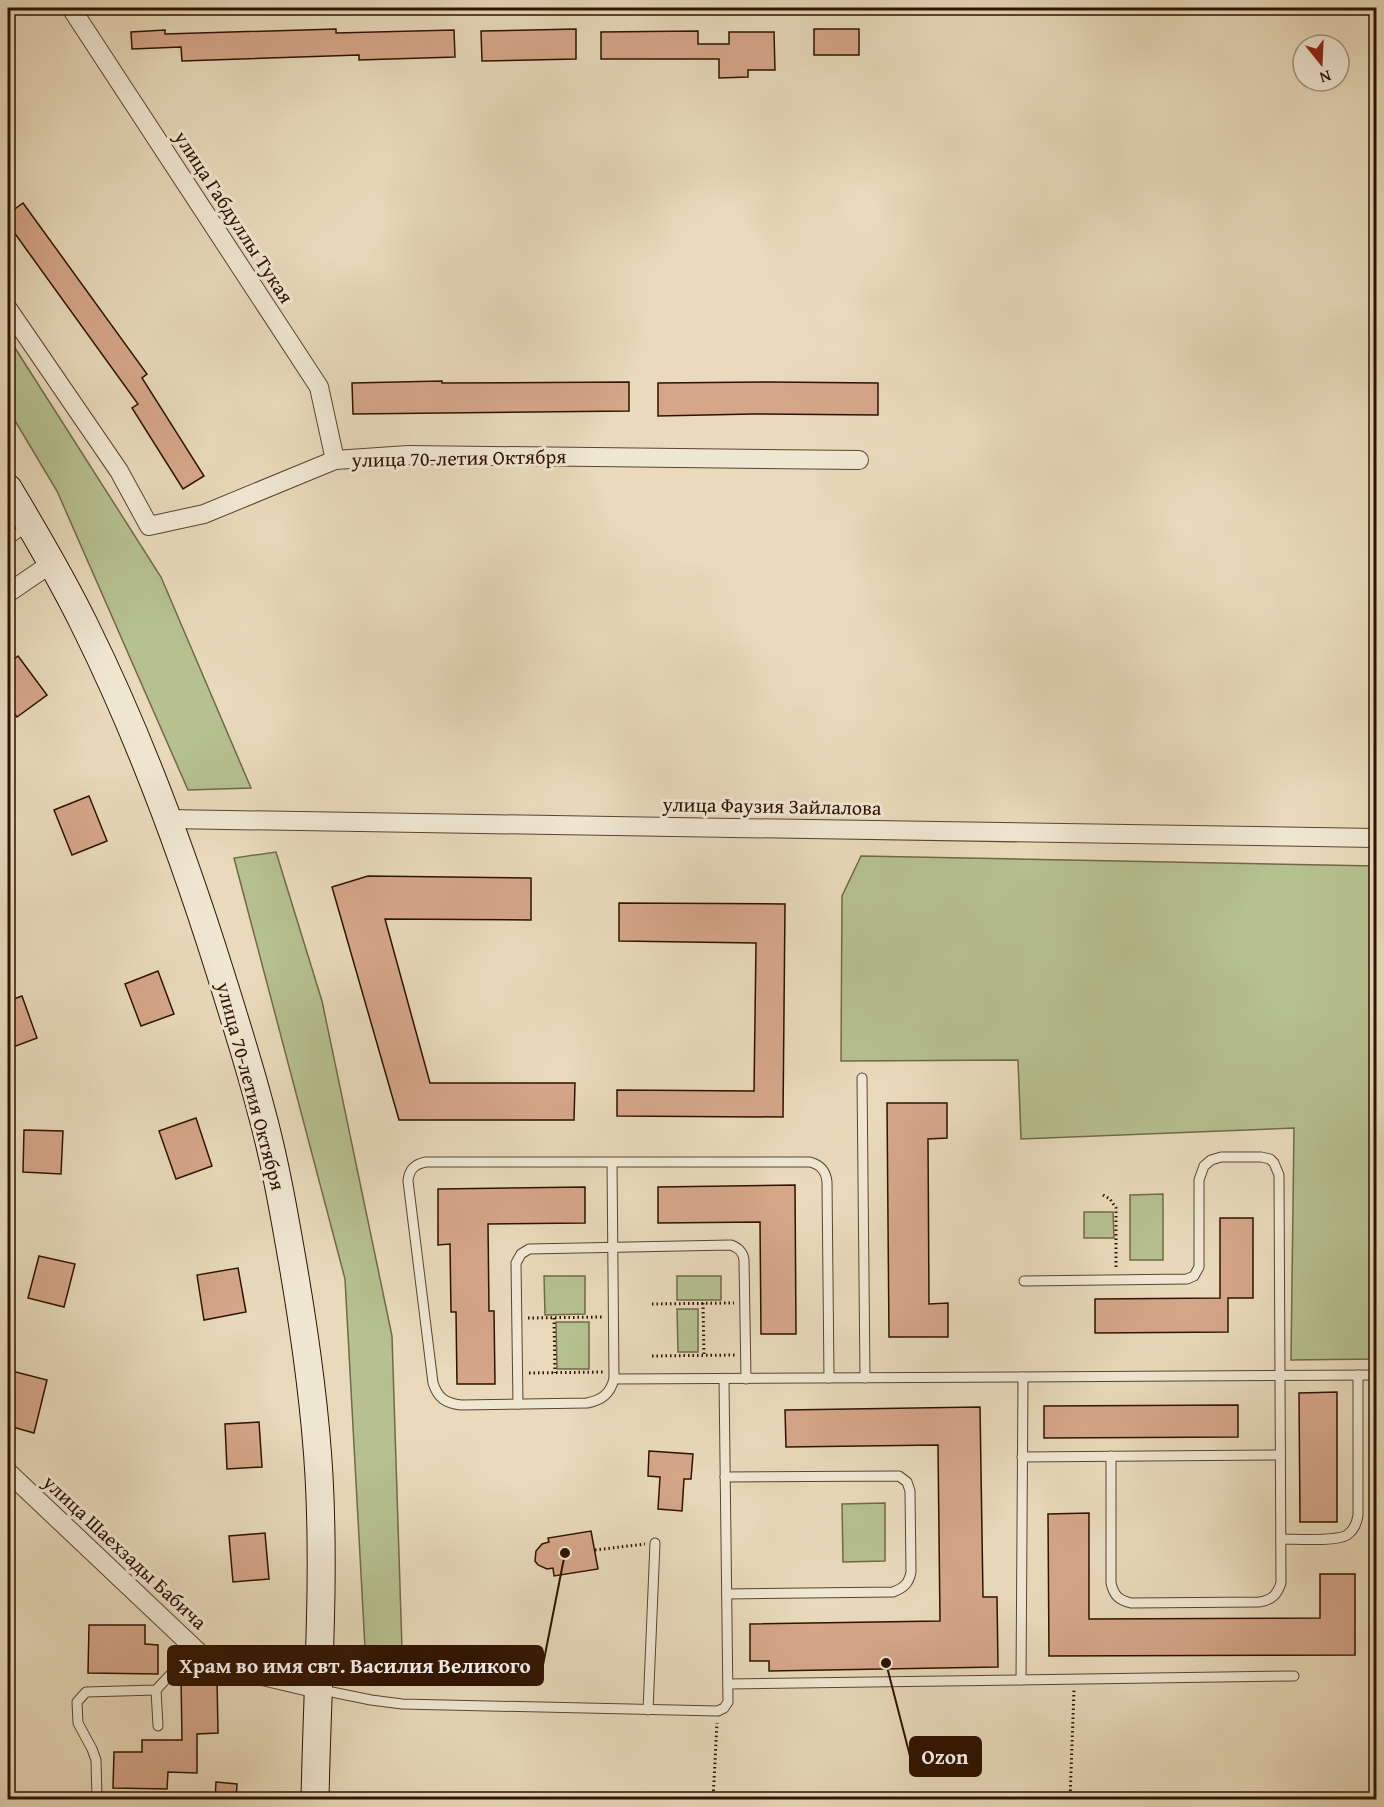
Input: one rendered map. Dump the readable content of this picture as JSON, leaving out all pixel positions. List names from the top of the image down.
{
  "streets": {
    "main road": ["улица 70-летия Октября"],
    "street": ["улица Габдуллы Тукая", "улица Фаузия Зайлалова", "улица Шаехзады Бабича"]
  },
  "crossings": [
    ["улица Габдуллы Тукая", "улица 70-летия Октября"],
    ["улица 70-летия Октября", "улица Фаузия Зайлалова"],
    ["улица 70-летия Октября", "улица Шаехзады Бабича"]
  ],
  "places": ["Храм во имя свт. Василия Великого", "Ozon"],
  "north": "bottom"
}
